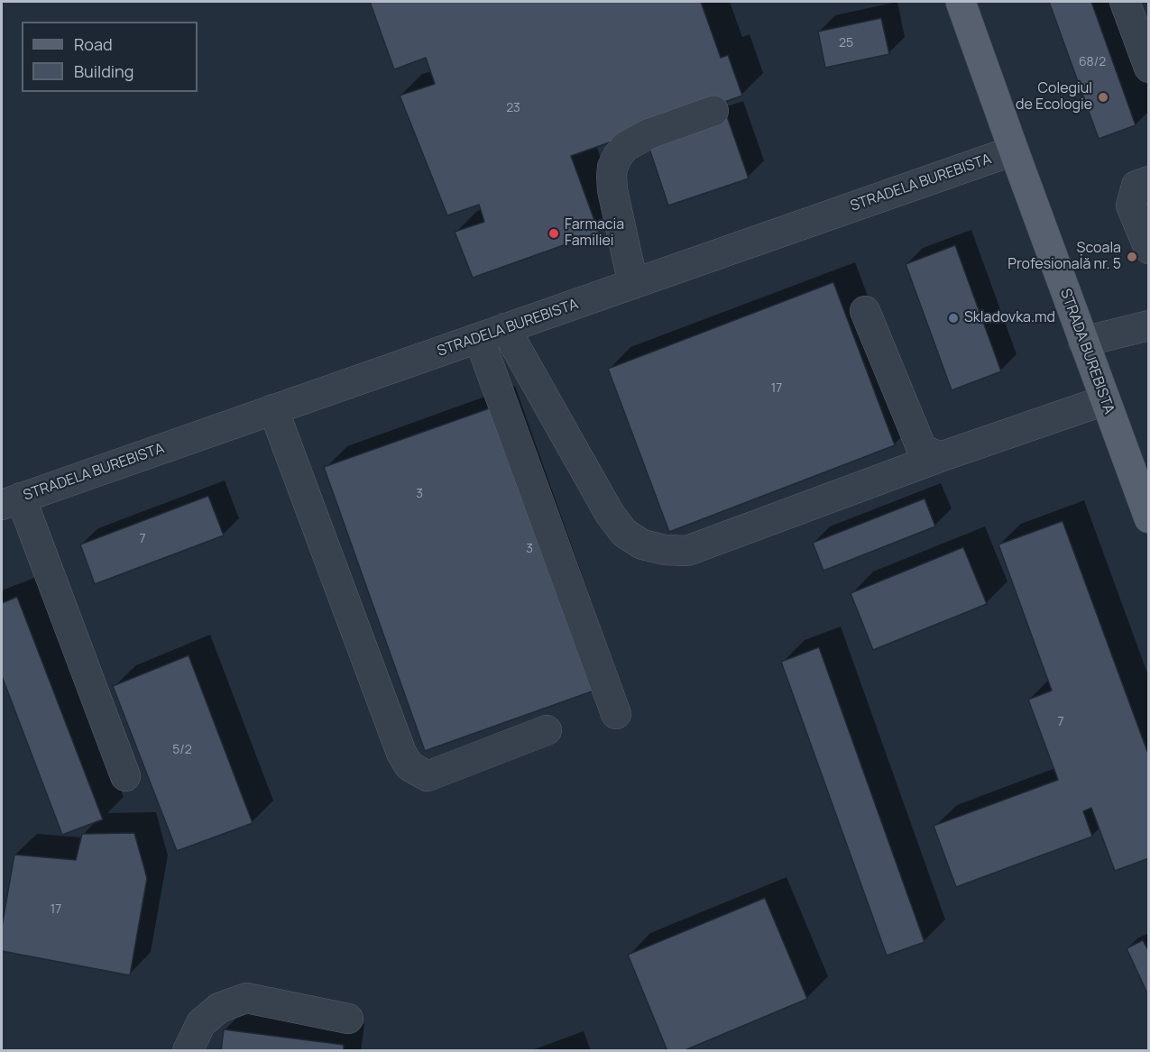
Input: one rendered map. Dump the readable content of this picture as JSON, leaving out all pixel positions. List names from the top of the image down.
{
  "streets": {
    "main road": ["STRADA BUREBISTA"],
    "street": ["STRADELA BUREBISTA"]
  },
  "crossings": [
    ["STRADELA BUREBISTA", "STRADA BUREBISTA"]
  ],
  "places": [
    "Colegiul de Ecologie",
    "Farmacia Familiei",
    "Școala Profesională nr. 5",
    "Skladovka.md"
  ],
  "house_numbers": [
    "25",
    "68/2",
    "23",
    "17",
    "3",
    "7",
    "3",
    "7",
    "5/2",
    "17"
  ],
  "legend": ["Road", "Building"]
}
